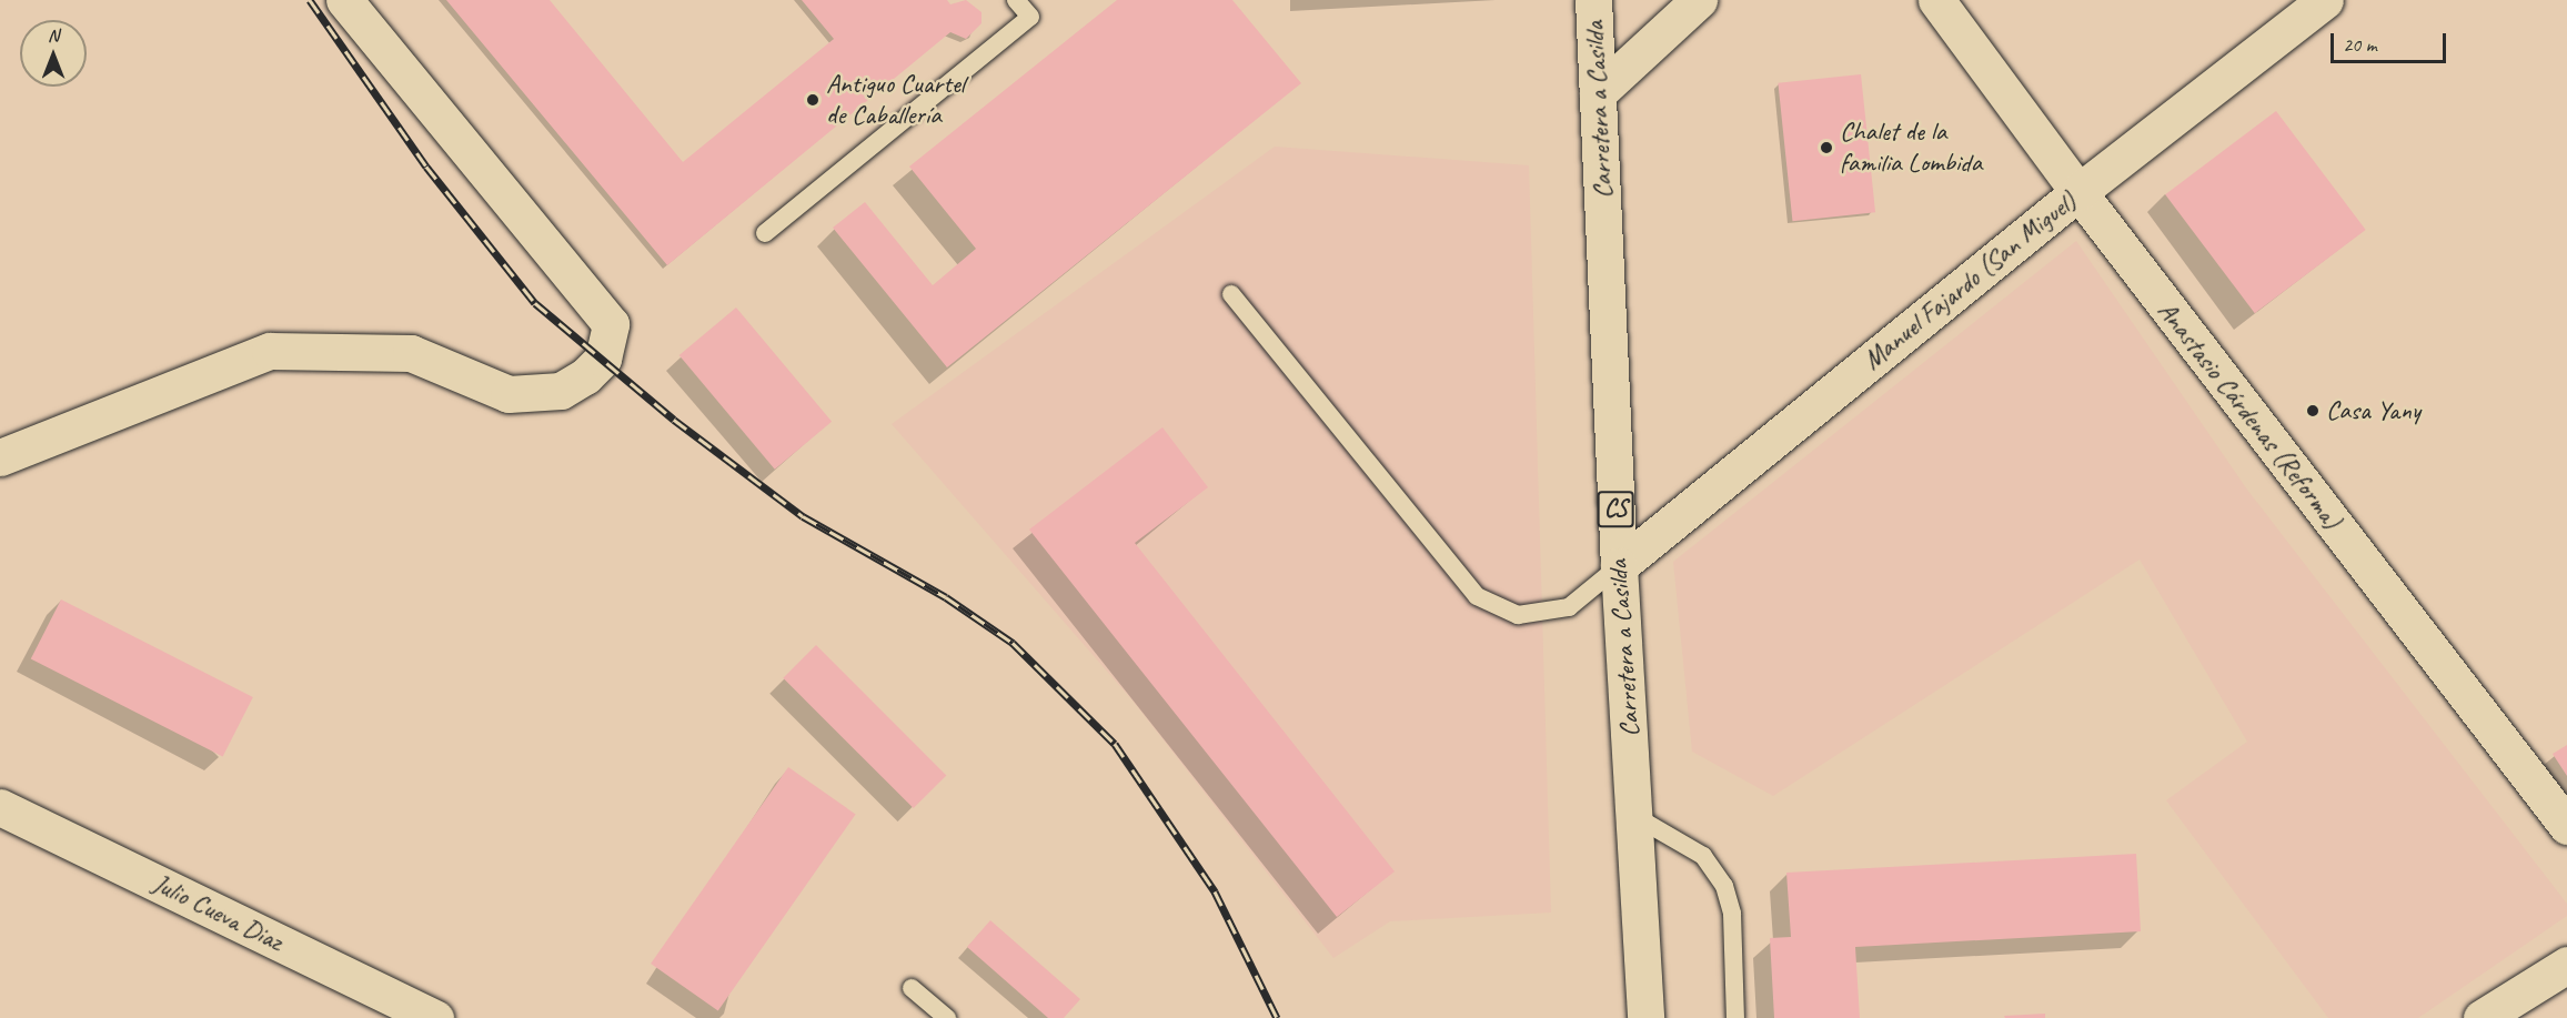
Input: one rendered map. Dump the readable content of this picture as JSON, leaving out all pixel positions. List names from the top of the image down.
{
  "streets": {
    "street": [
      "Carretera a Casilda",
      "Manuel Fajardo (San Miguel)",
      "Anastasio Cárdenas (Reforma)",
      "CS",
      "Julio Cueva Diaz"
    ]
  },
  "crossings": [
    ["Carretera a Casilda", "Manuel Fajardo (San Miguel)"],
    ["Manuel Fajardo (San Miguel)", "Anastasio Cárdenas (Reforma)"]
  ],
  "places": ["Antiguo Cuartel de Caballería", "Chalet de la familia Lombida", "Casa Yany"],
  "scale_bar": "20 m",
  "north": "top"
}
